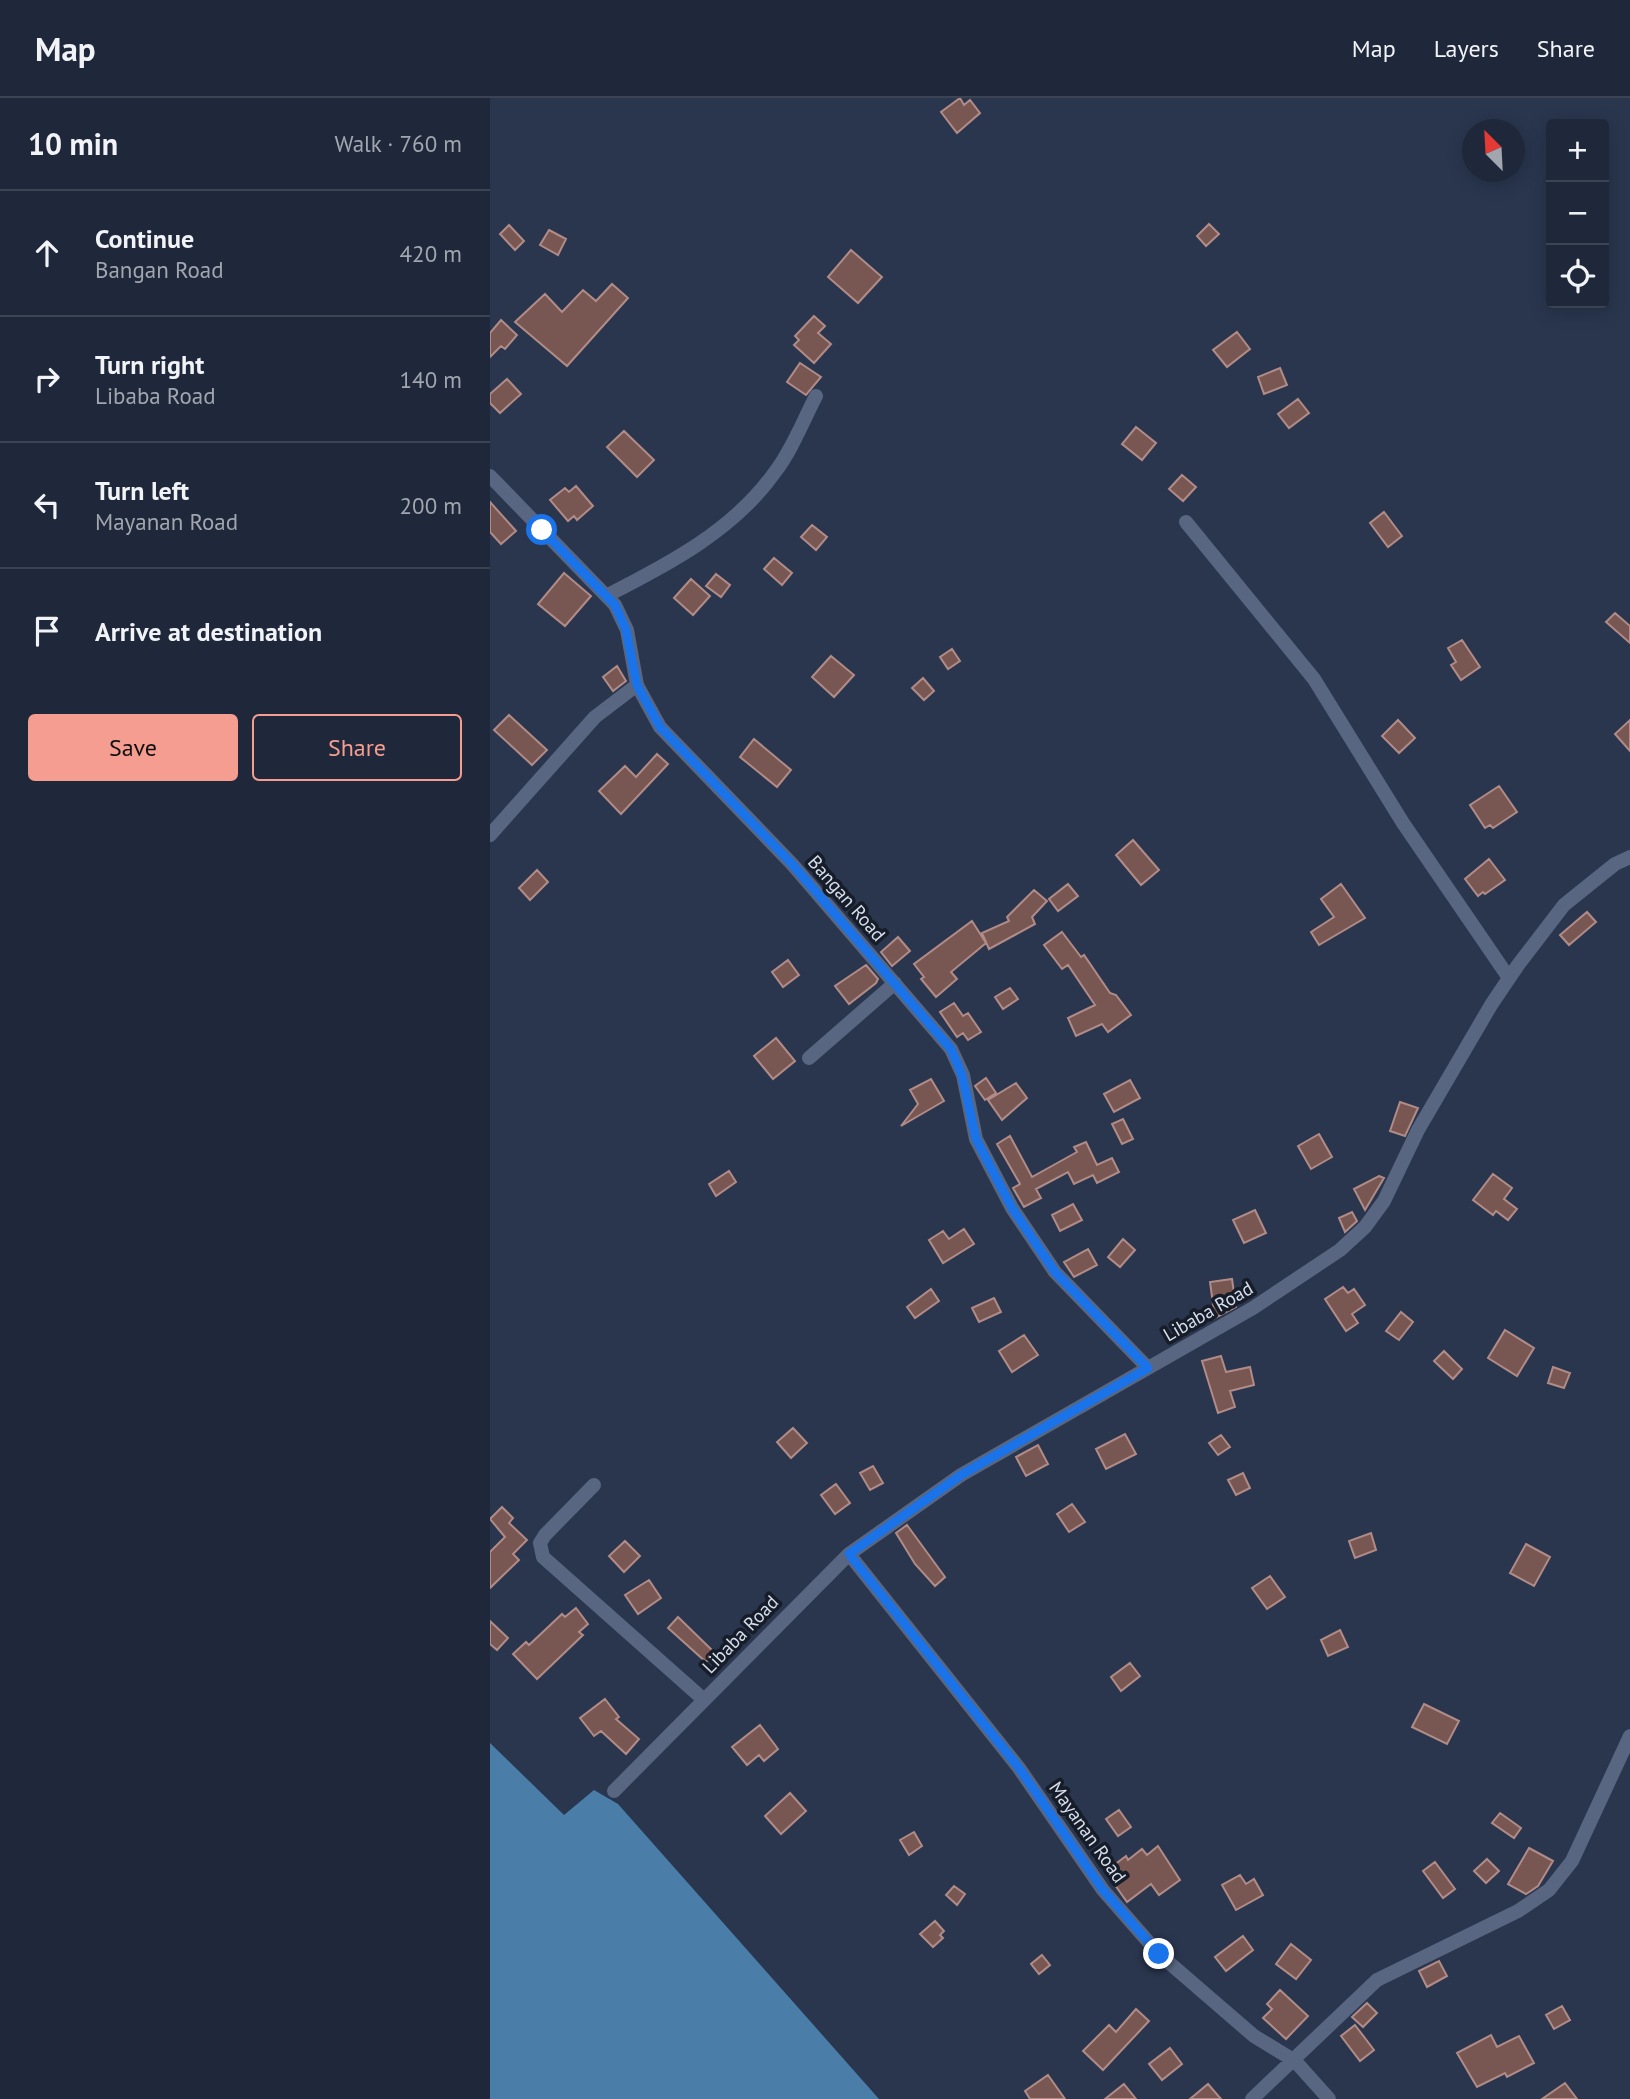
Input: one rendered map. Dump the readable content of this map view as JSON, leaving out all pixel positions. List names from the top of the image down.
{
  "streets": {
    "street": ["Bangan Road", "Libaba Road", "Mayanan Road"]
  },
  "crossings": [
    ["Bangan Road", "Libaba Road"],
    ["Libaba Road", "Mayanan Road"]
  ],
  "north": "top left",
  "page": {
    "header": "Map",
    "nav": ["Map", "Layers", "Share"],
    "heading": ["10 min", "Walk · 760 m"],
    "map_buttons": ["+", "−"],
    "list": [
      ["Continue", "Bangan Road", "420 m"],
      ["Turn right", "Libaba Road", "140 m"],
      ["Turn left", "Mayanan Road", "200 m"],
      "Arrive at destination"
    ],
    "buttons": ["Save", "Share"]
  }
}
